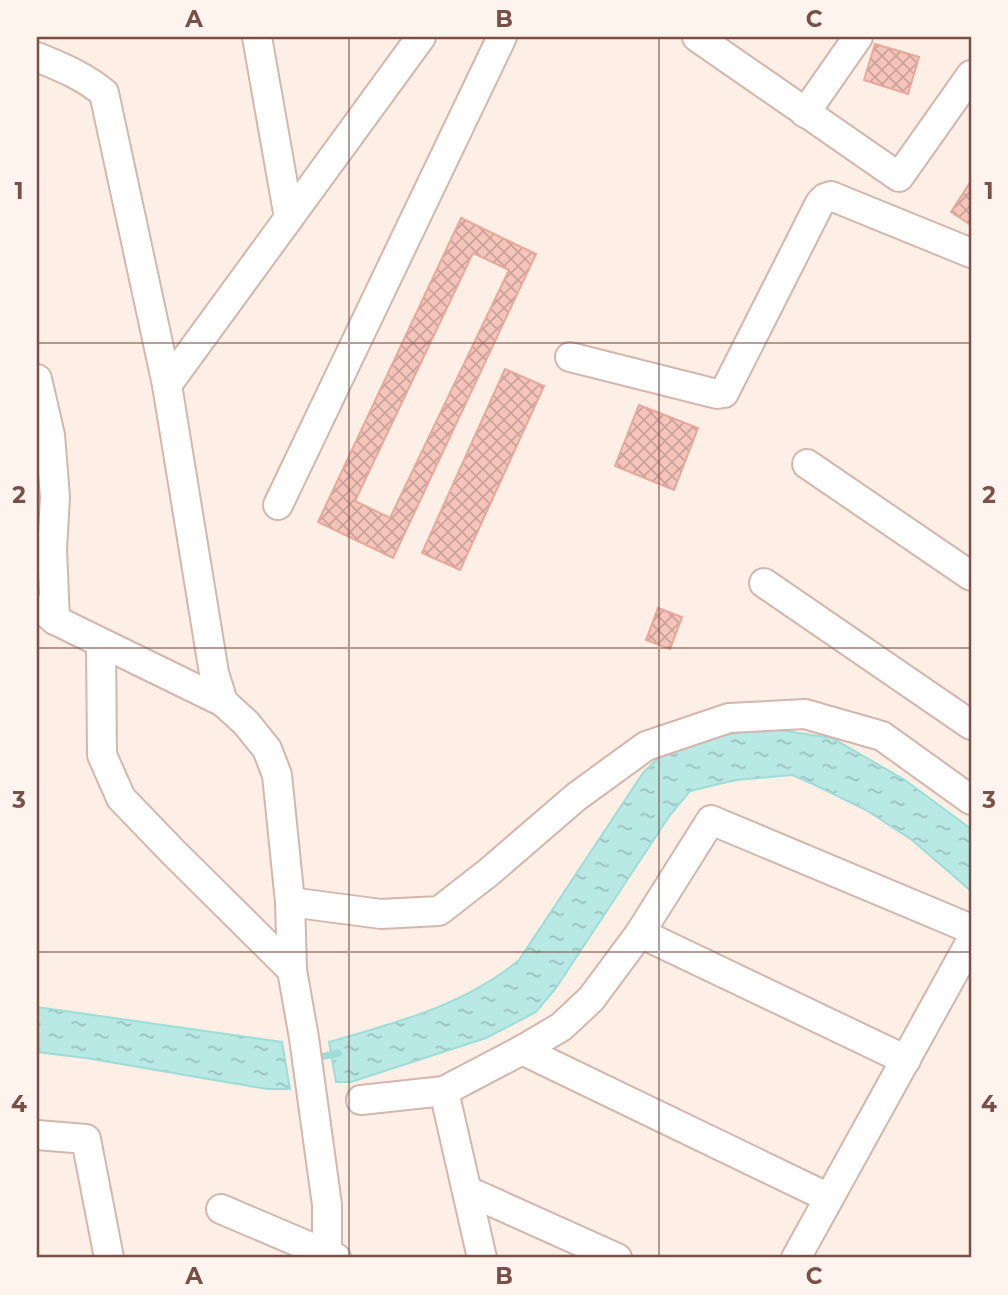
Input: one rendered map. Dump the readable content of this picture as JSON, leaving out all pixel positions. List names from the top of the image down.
{
  "grid": {
    "columns": ["A", "B", "C"],
    "rows": [
      "1",
      "2",
      "3",
      "4"
    ]
  }
}
